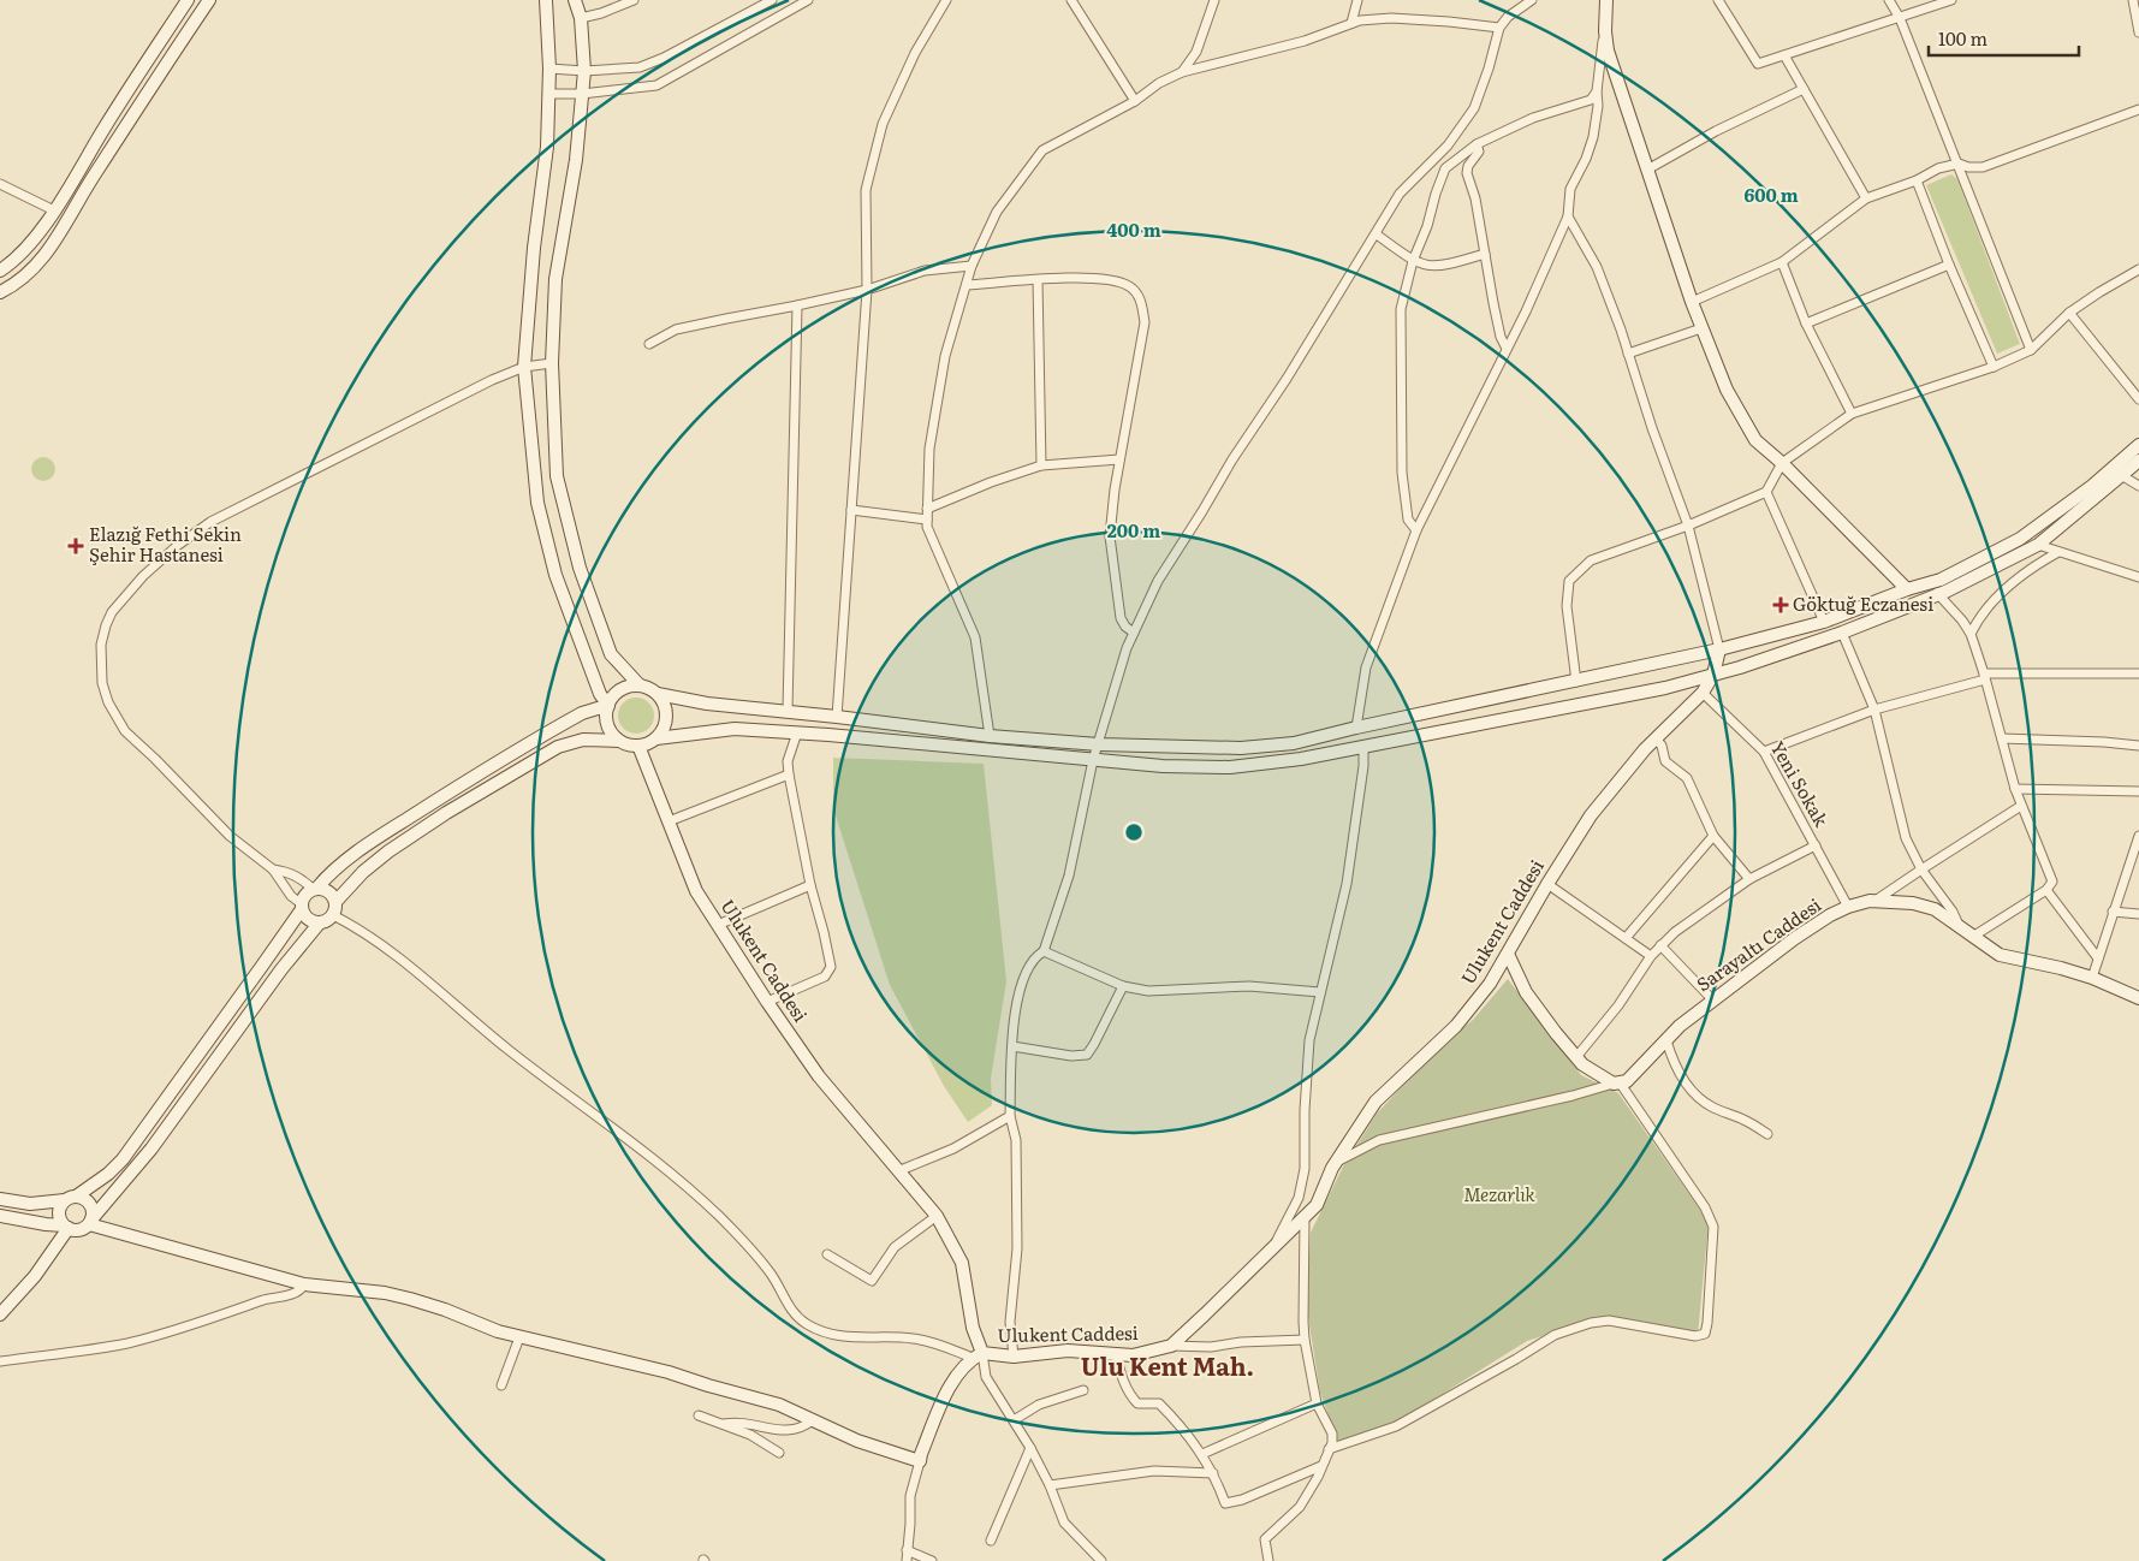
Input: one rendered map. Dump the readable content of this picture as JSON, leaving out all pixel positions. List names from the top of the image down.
{
  "streets": {
    "street": ["Yeni Sokak", "Ulukent Caddesi", "Sarayaltı Caddesi"]
  },
  "crossings": [
    ["Yeni Sokak", "Ulukent Caddesi"],
    ["Yeni Sokak", "Sarayaltı Caddesi"]
  ],
  "districts": ["Ulu Kent Mah."],
  "parks": ["Mezarlık"],
  "places": {
    "health": ["Elazığ Fethi Sekin Şehir Hastanesi", "Göktuğ Eczanesi"]
  },
  "scale_bar": "100 m",
  "rings": ["600 m", "400 m", "200 m"]
}
